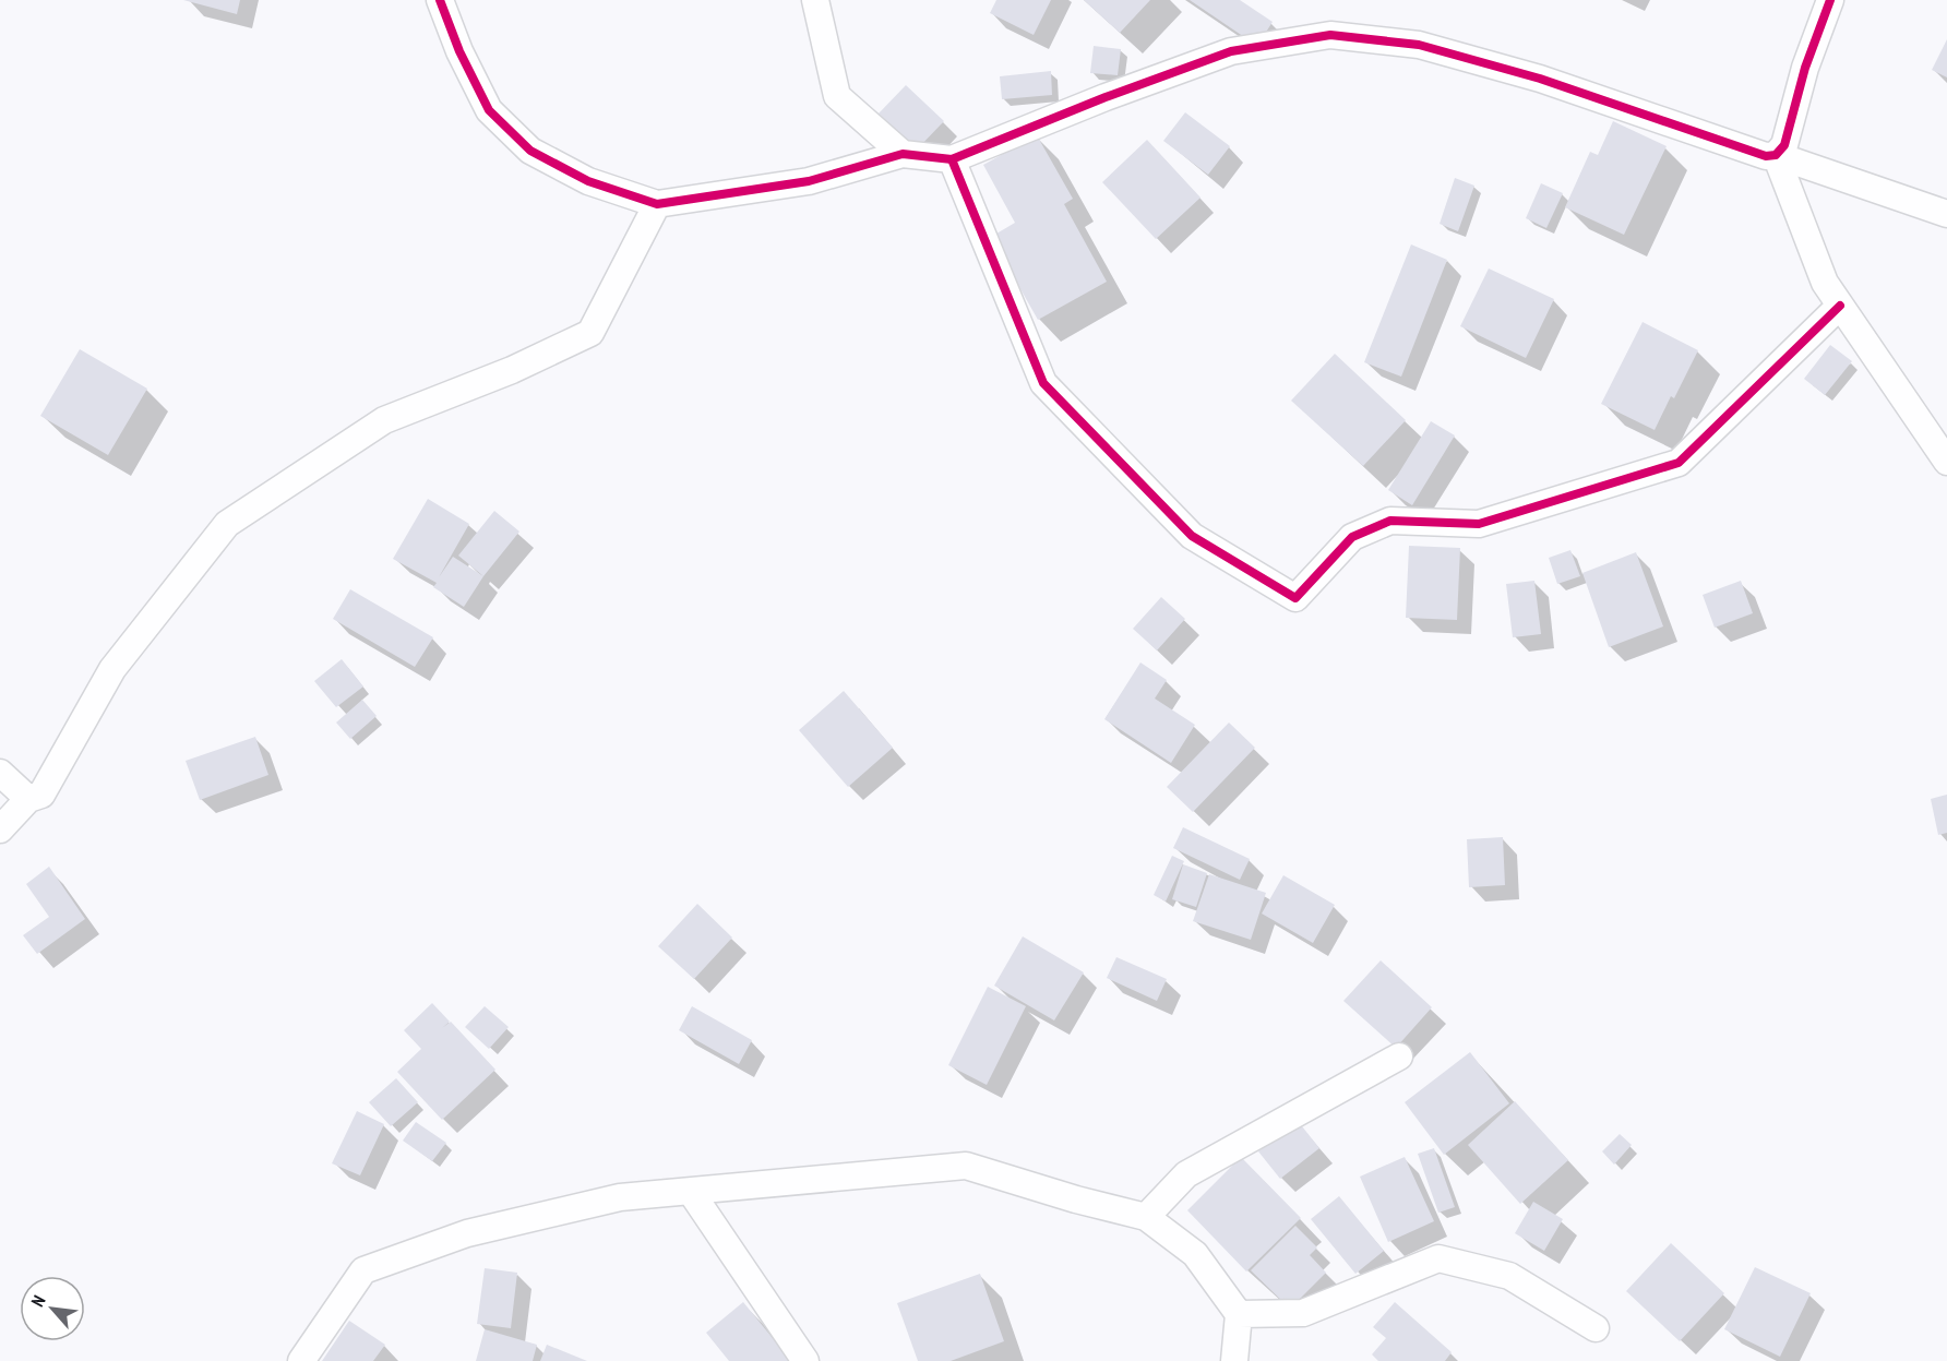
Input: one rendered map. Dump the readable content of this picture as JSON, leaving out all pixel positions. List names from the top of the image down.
{
  "north": "top left"
}
